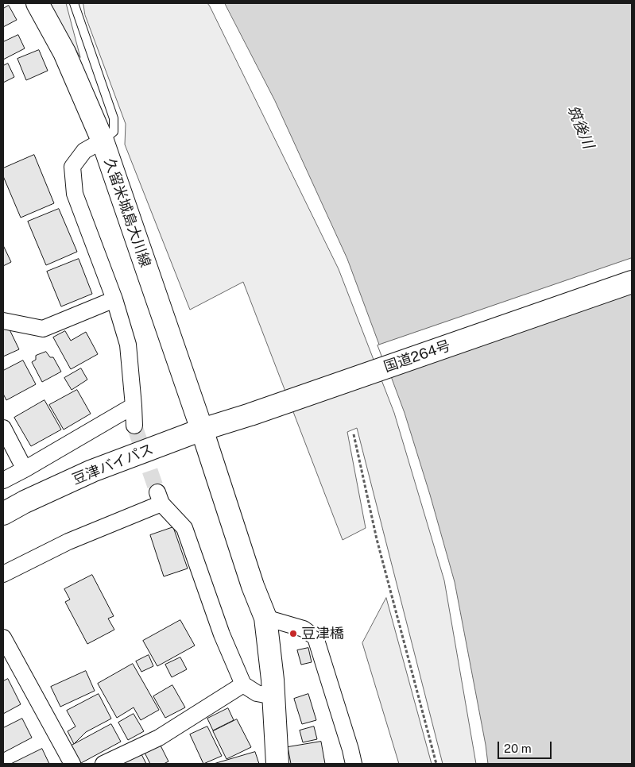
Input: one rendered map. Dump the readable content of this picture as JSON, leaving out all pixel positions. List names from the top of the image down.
{
  "streets": {
    "main road": ["久留米城島大川線", "国道264号", "豆津バイパス"]
  },
  "crossings": [
    ["久留米城島大川線", "国道264号"],
    ["久留米城島大川線", "豆津バイパス"],
    ["国道264号", "豆津バイパス"]
  ],
  "water": ["筑後川"],
  "places": ["豆津橋"],
  "scale_bar": "20 m"
}
